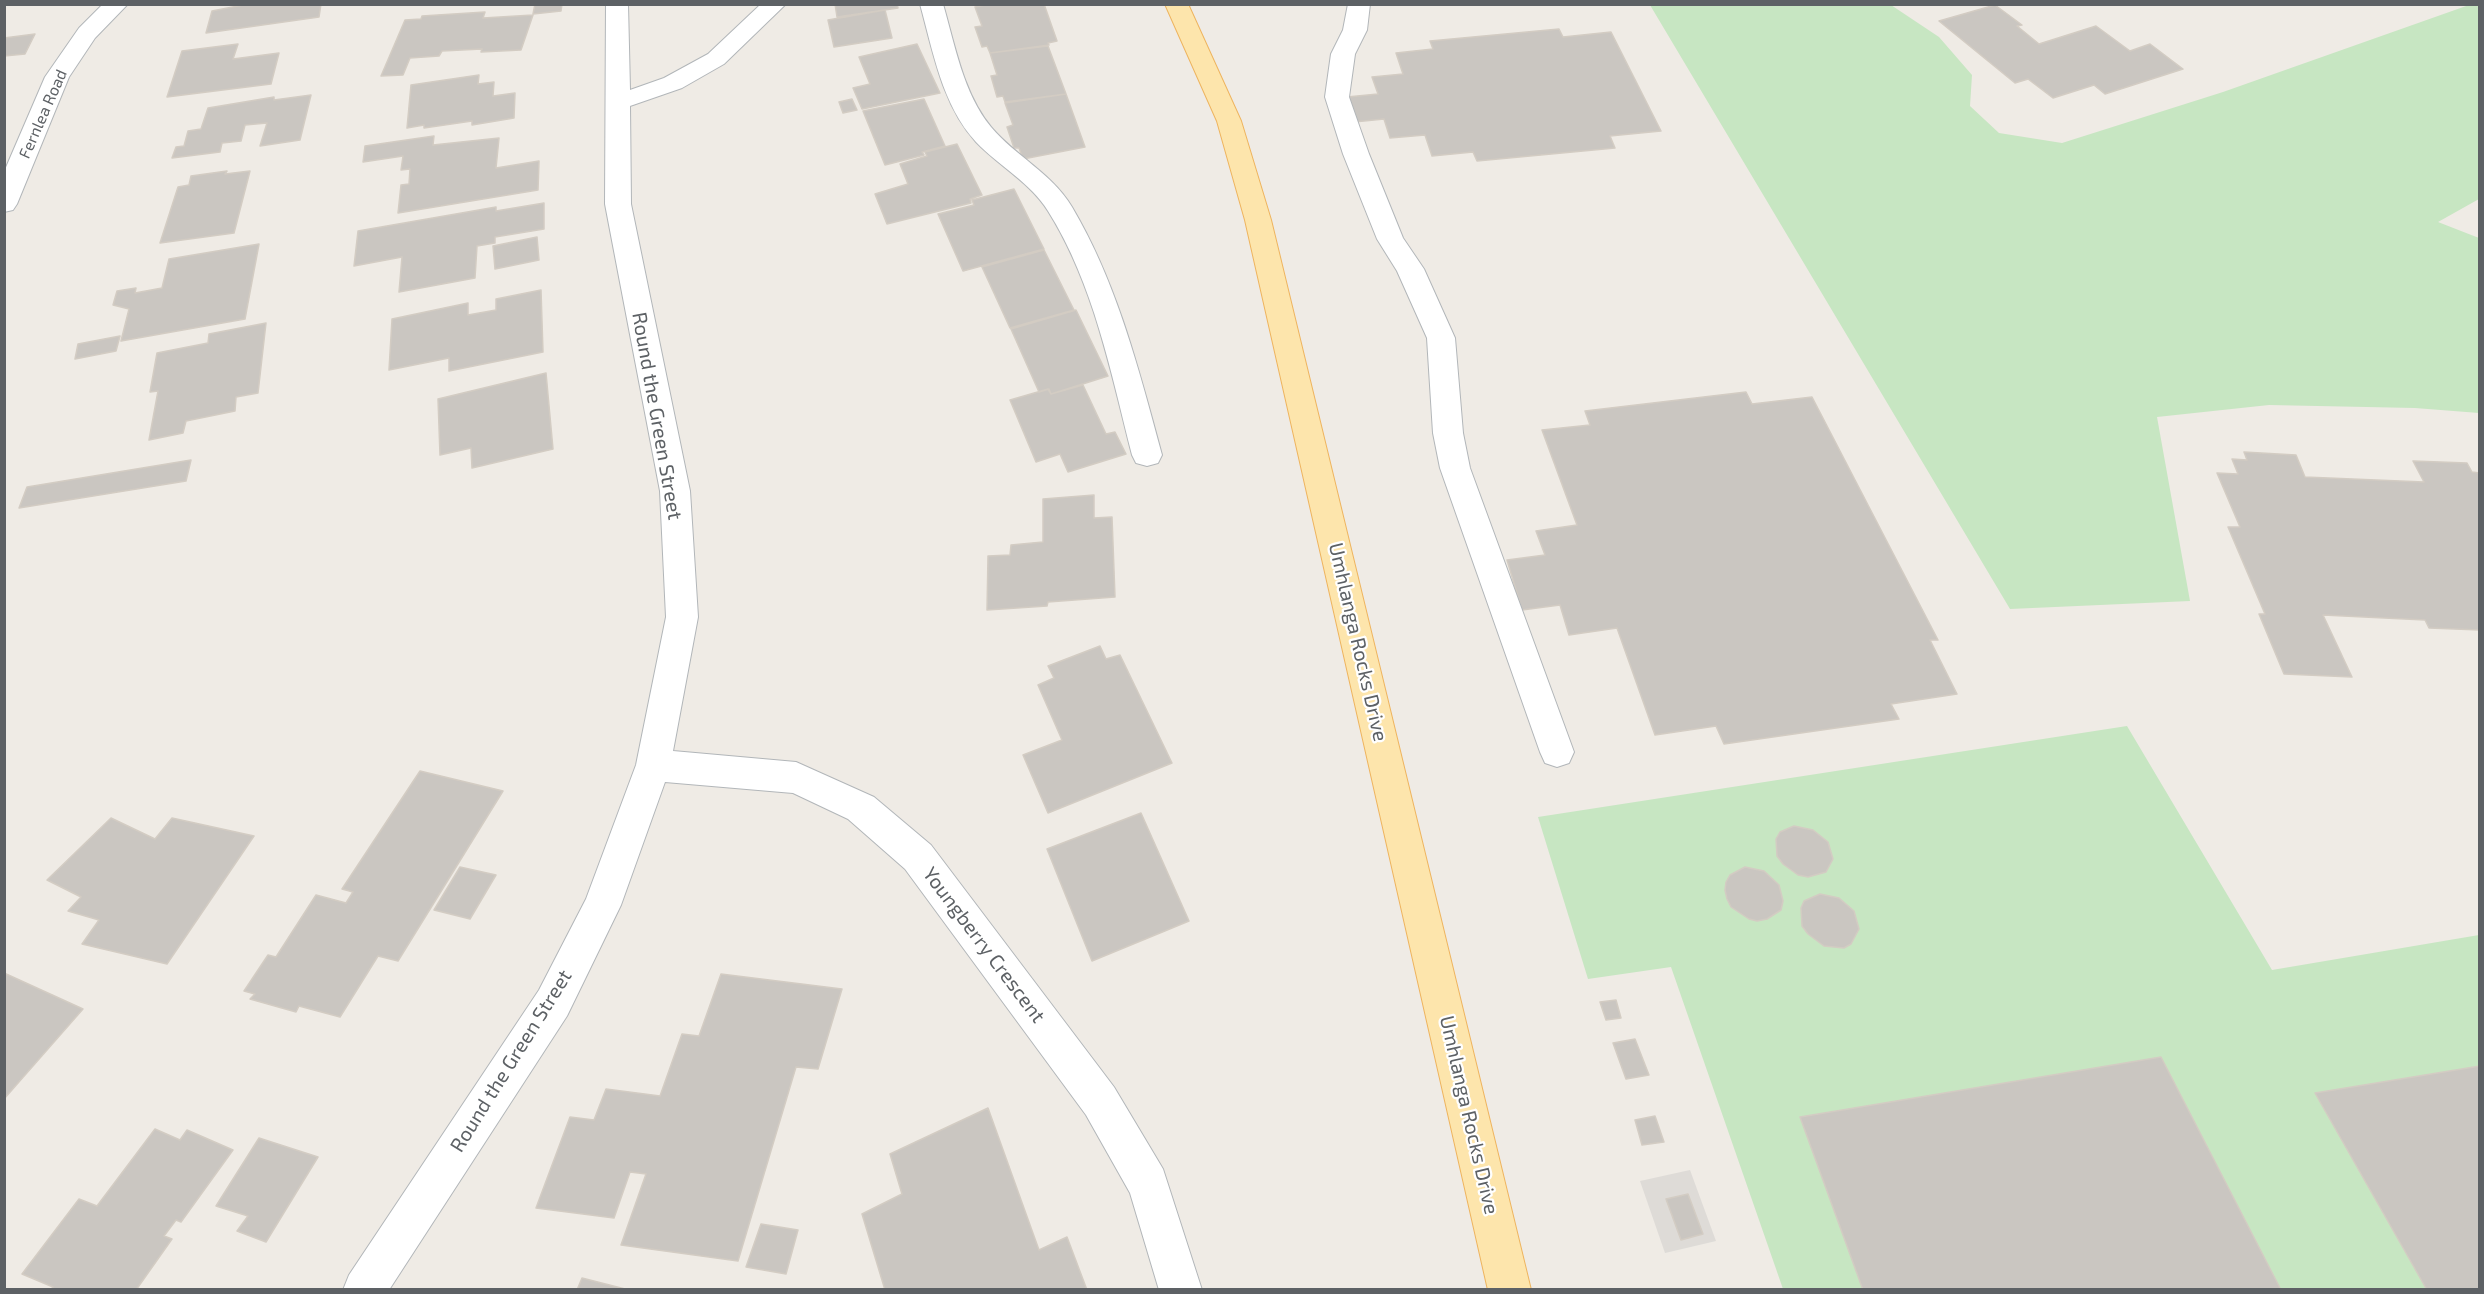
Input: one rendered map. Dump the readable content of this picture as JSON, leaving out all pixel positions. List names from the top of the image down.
{
  "streets": {
    "main road": ["Umhlanga Rocks Drive"],
    "street": ["Fernlea Road", "Round the Green Street", "Youngberry Crescent"]
  },
  "crossings": [
    ["Round the Green Street", "Youngberry Crescent"]
  ]
}
